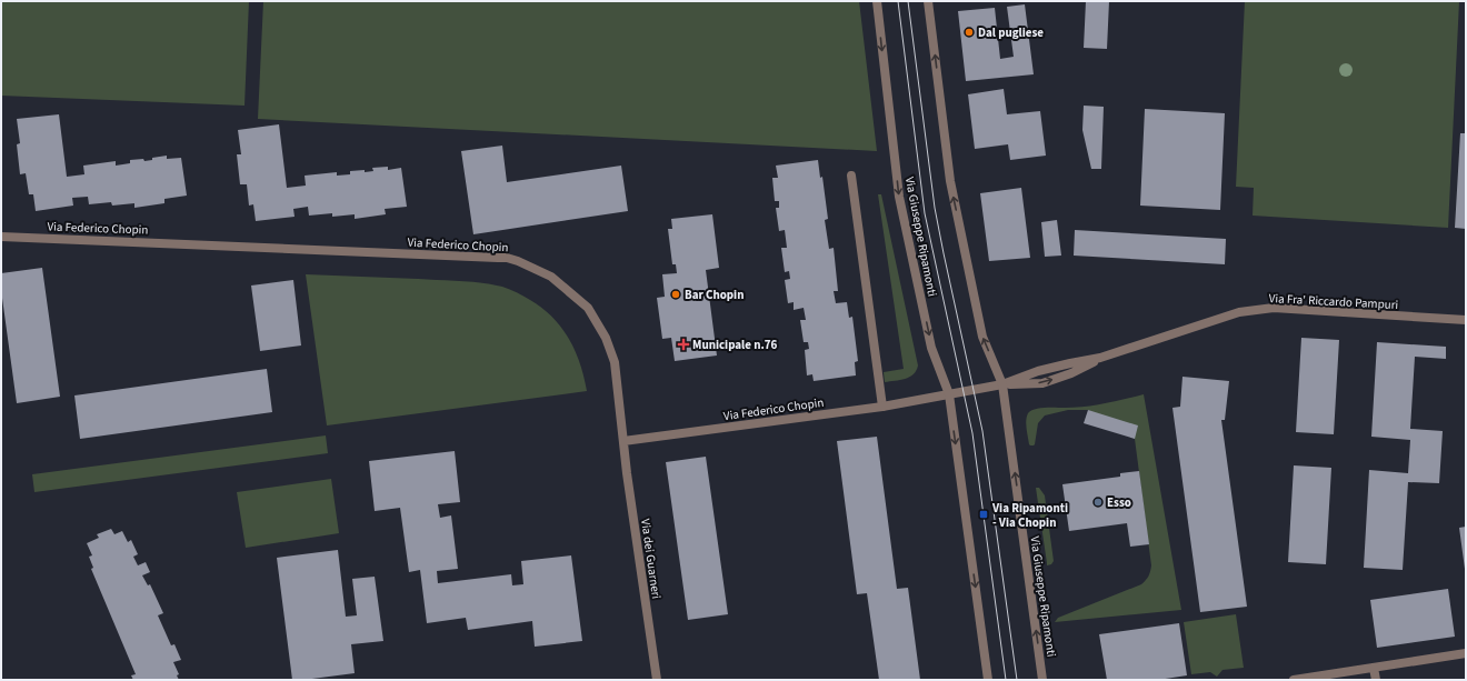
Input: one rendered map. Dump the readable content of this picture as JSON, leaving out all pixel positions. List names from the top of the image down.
{
  "streets": {
    "street": [
      "Via Federico Chopin",
      "Via Giuseppe Ripamonti",
      "Via Fra' Riccardo Pampuri",
      "Via dei Guarneri"
    ]
  },
  "crossings": [
    ["Via Federico Chopin", "Via Giuseppe Ripamonti"],
    ["Via Federico Chopin", "Via dei Guarneri"],
    ["Via Giuseppe Ripamonti", "Via Fra' Riccardo Pampuri"]
  ],
  "places": {
    "other": ["Dal pugliese", "Bar Chopin", "Esso"],
    "health": ["Municipale n.76"],
    "transit": ["Via Ripamonti - Via Chopin"]
  }
}
